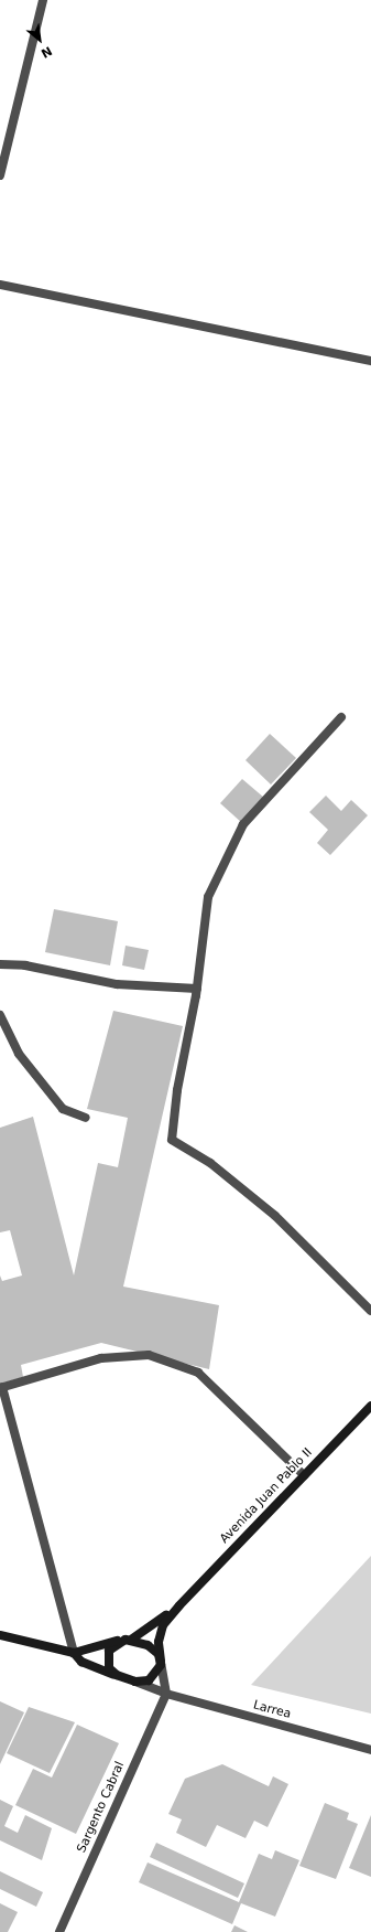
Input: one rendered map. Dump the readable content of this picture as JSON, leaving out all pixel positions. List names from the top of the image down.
{
  "streets": {
    "main road": ["Avenida Juan Pablo II"],
    "street": ["Larrea", "Sargento Cabral"]
  },
  "crossings": [
    ["Avenida Juan Pablo II", "Larrea"],
    ["Larrea", "Sargento Cabral"]
  ],
  "north": "bottom right"
}
